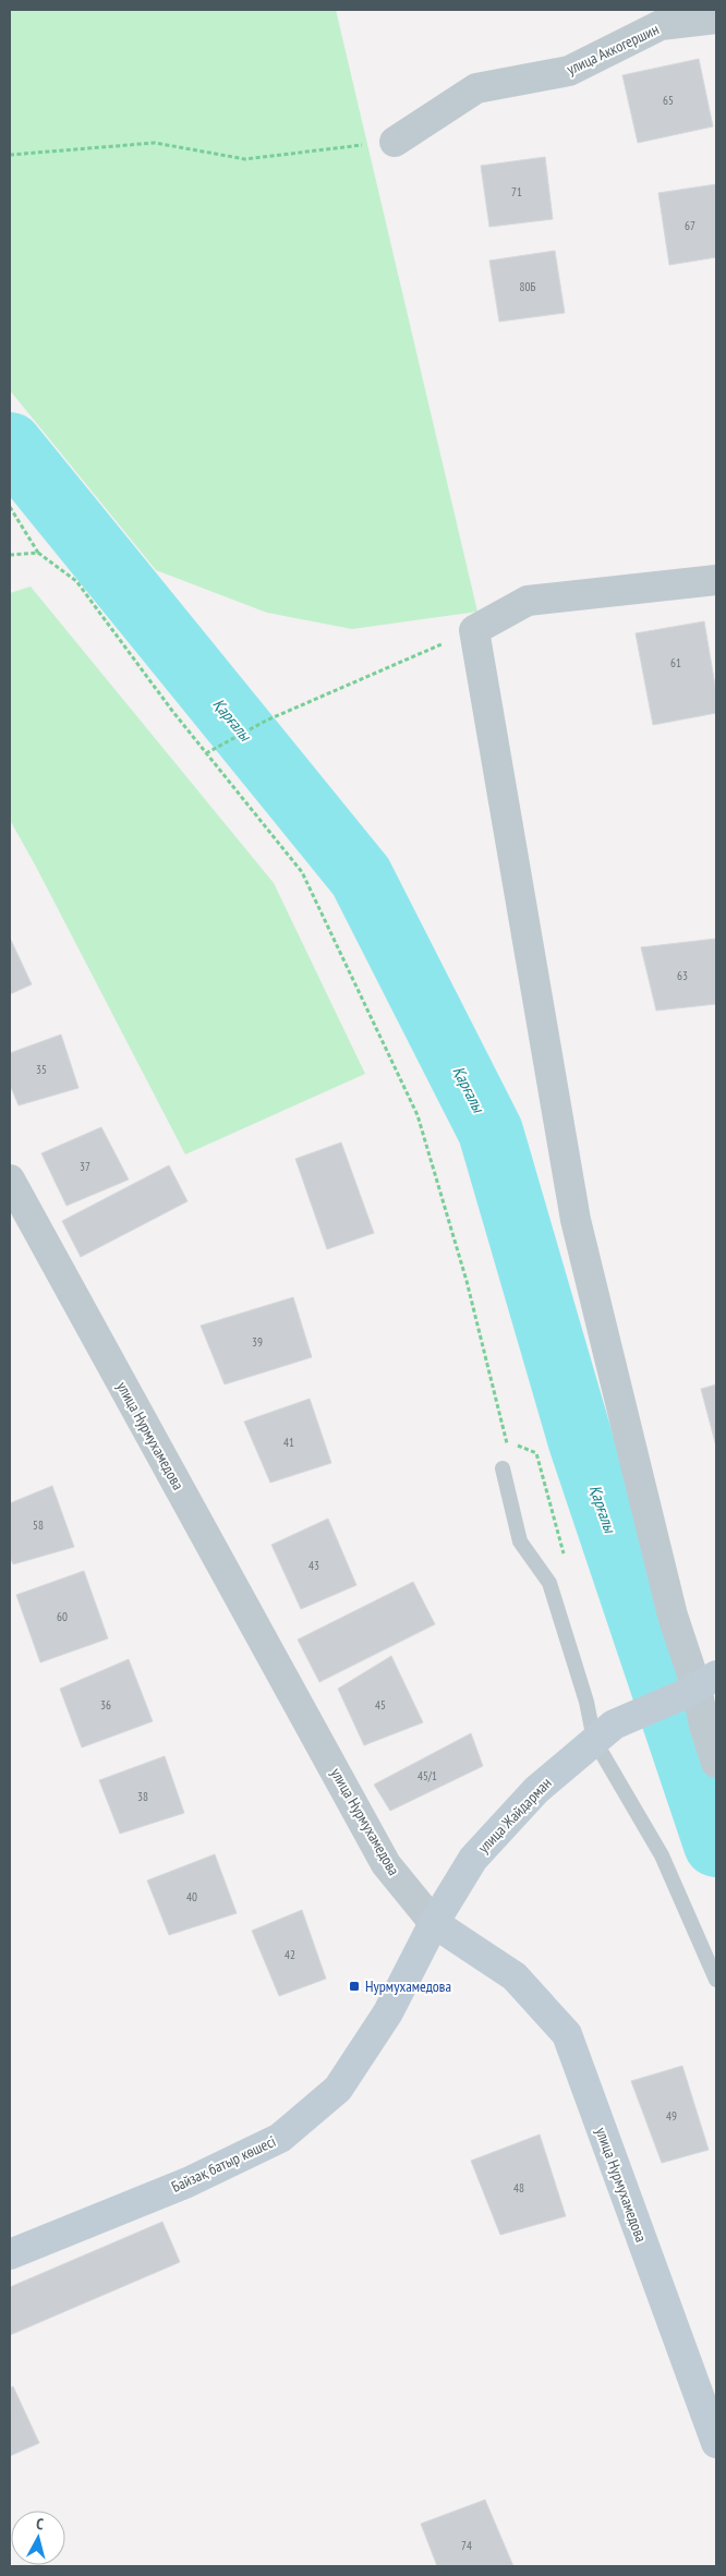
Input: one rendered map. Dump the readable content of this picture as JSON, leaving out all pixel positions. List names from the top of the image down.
{
  "streets": {
    "street": [
      "улица Аккогершин",
      "улица Нурмухамедова",
      "улица Жайдарман",
      "Байзақ батыр көшесі"
    ]
  },
  "crossings": [
    ["улица Нурмухамедова", "улица Жайдарман"],
    ["улица Нурмухамедова", "Байзақ батыр көшесі"],
    ["улица Жайдарман", "Байзақ батыр көшесі"]
  ],
  "water": ["Қарғалы"],
  "places": {
    "transit": ["Нурмухамедова"]
  },
  "house_numbers": [
    "65",
    "71",
    "67",
    "80Б",
    "61",
    "63",
    "35",
    "37",
    "39",
    "41",
    "58",
    "43",
    "60",
    "36",
    "45",
    "45/1",
    "38",
    "40",
    "42",
    "49",
    "48",
    "74"
  ],
  "north": "top"
}
